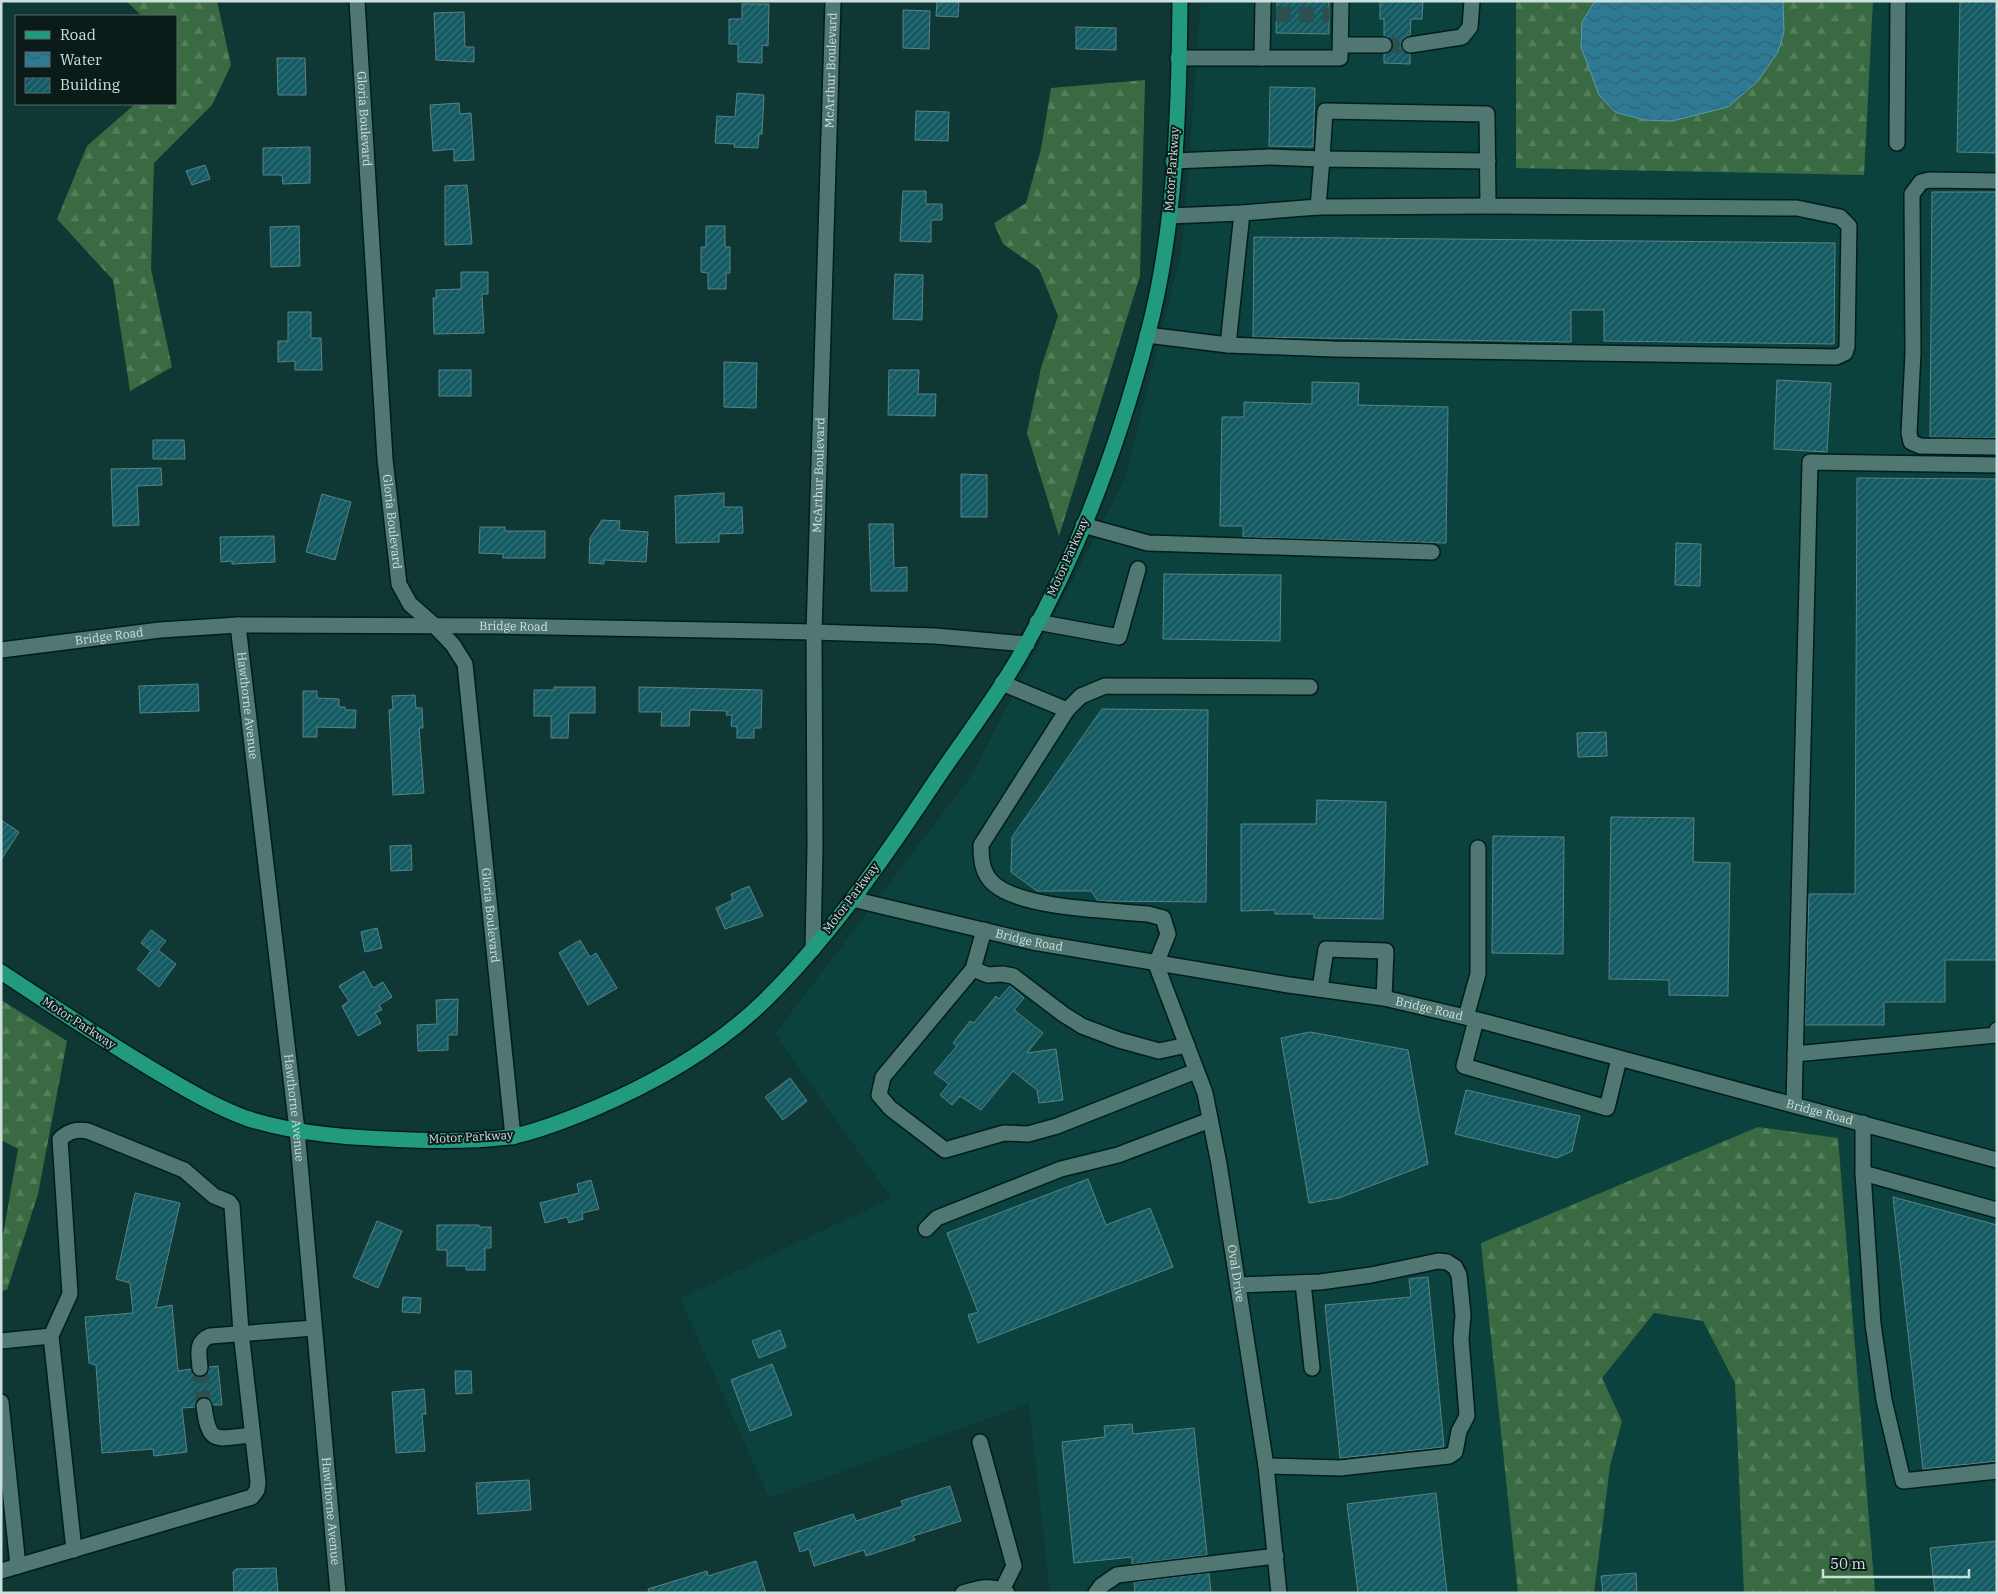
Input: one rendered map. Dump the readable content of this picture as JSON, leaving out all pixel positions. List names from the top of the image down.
{
  "streets": {
    "main road": ["Motor Parkway"],
    "street": [
      "McArthur Boulevard",
      "Gloria Boulevard",
      "Bridge Road",
      "Hawthorne Avenue",
      "Oval Drive"
    ]
  },
  "crossings": [
    ["McArthur Boulevard", "Motor Parkway"],
    ["McArthur Boulevard", "Bridge Road"],
    ["Gloria Boulevard", "Motor Parkway"],
    ["Gloria Boulevard", "Bridge Road"],
    ["Motor Parkway", "Bridge Road"],
    ["Motor Parkway", "Hawthorne Avenue"],
    ["Bridge Road", "Hawthorne Avenue"],
    ["Bridge Road", "Oval Drive"]
  ],
  "legend": ["Road", "Water", "Building"],
  "scale_bar": "50 m"
}
